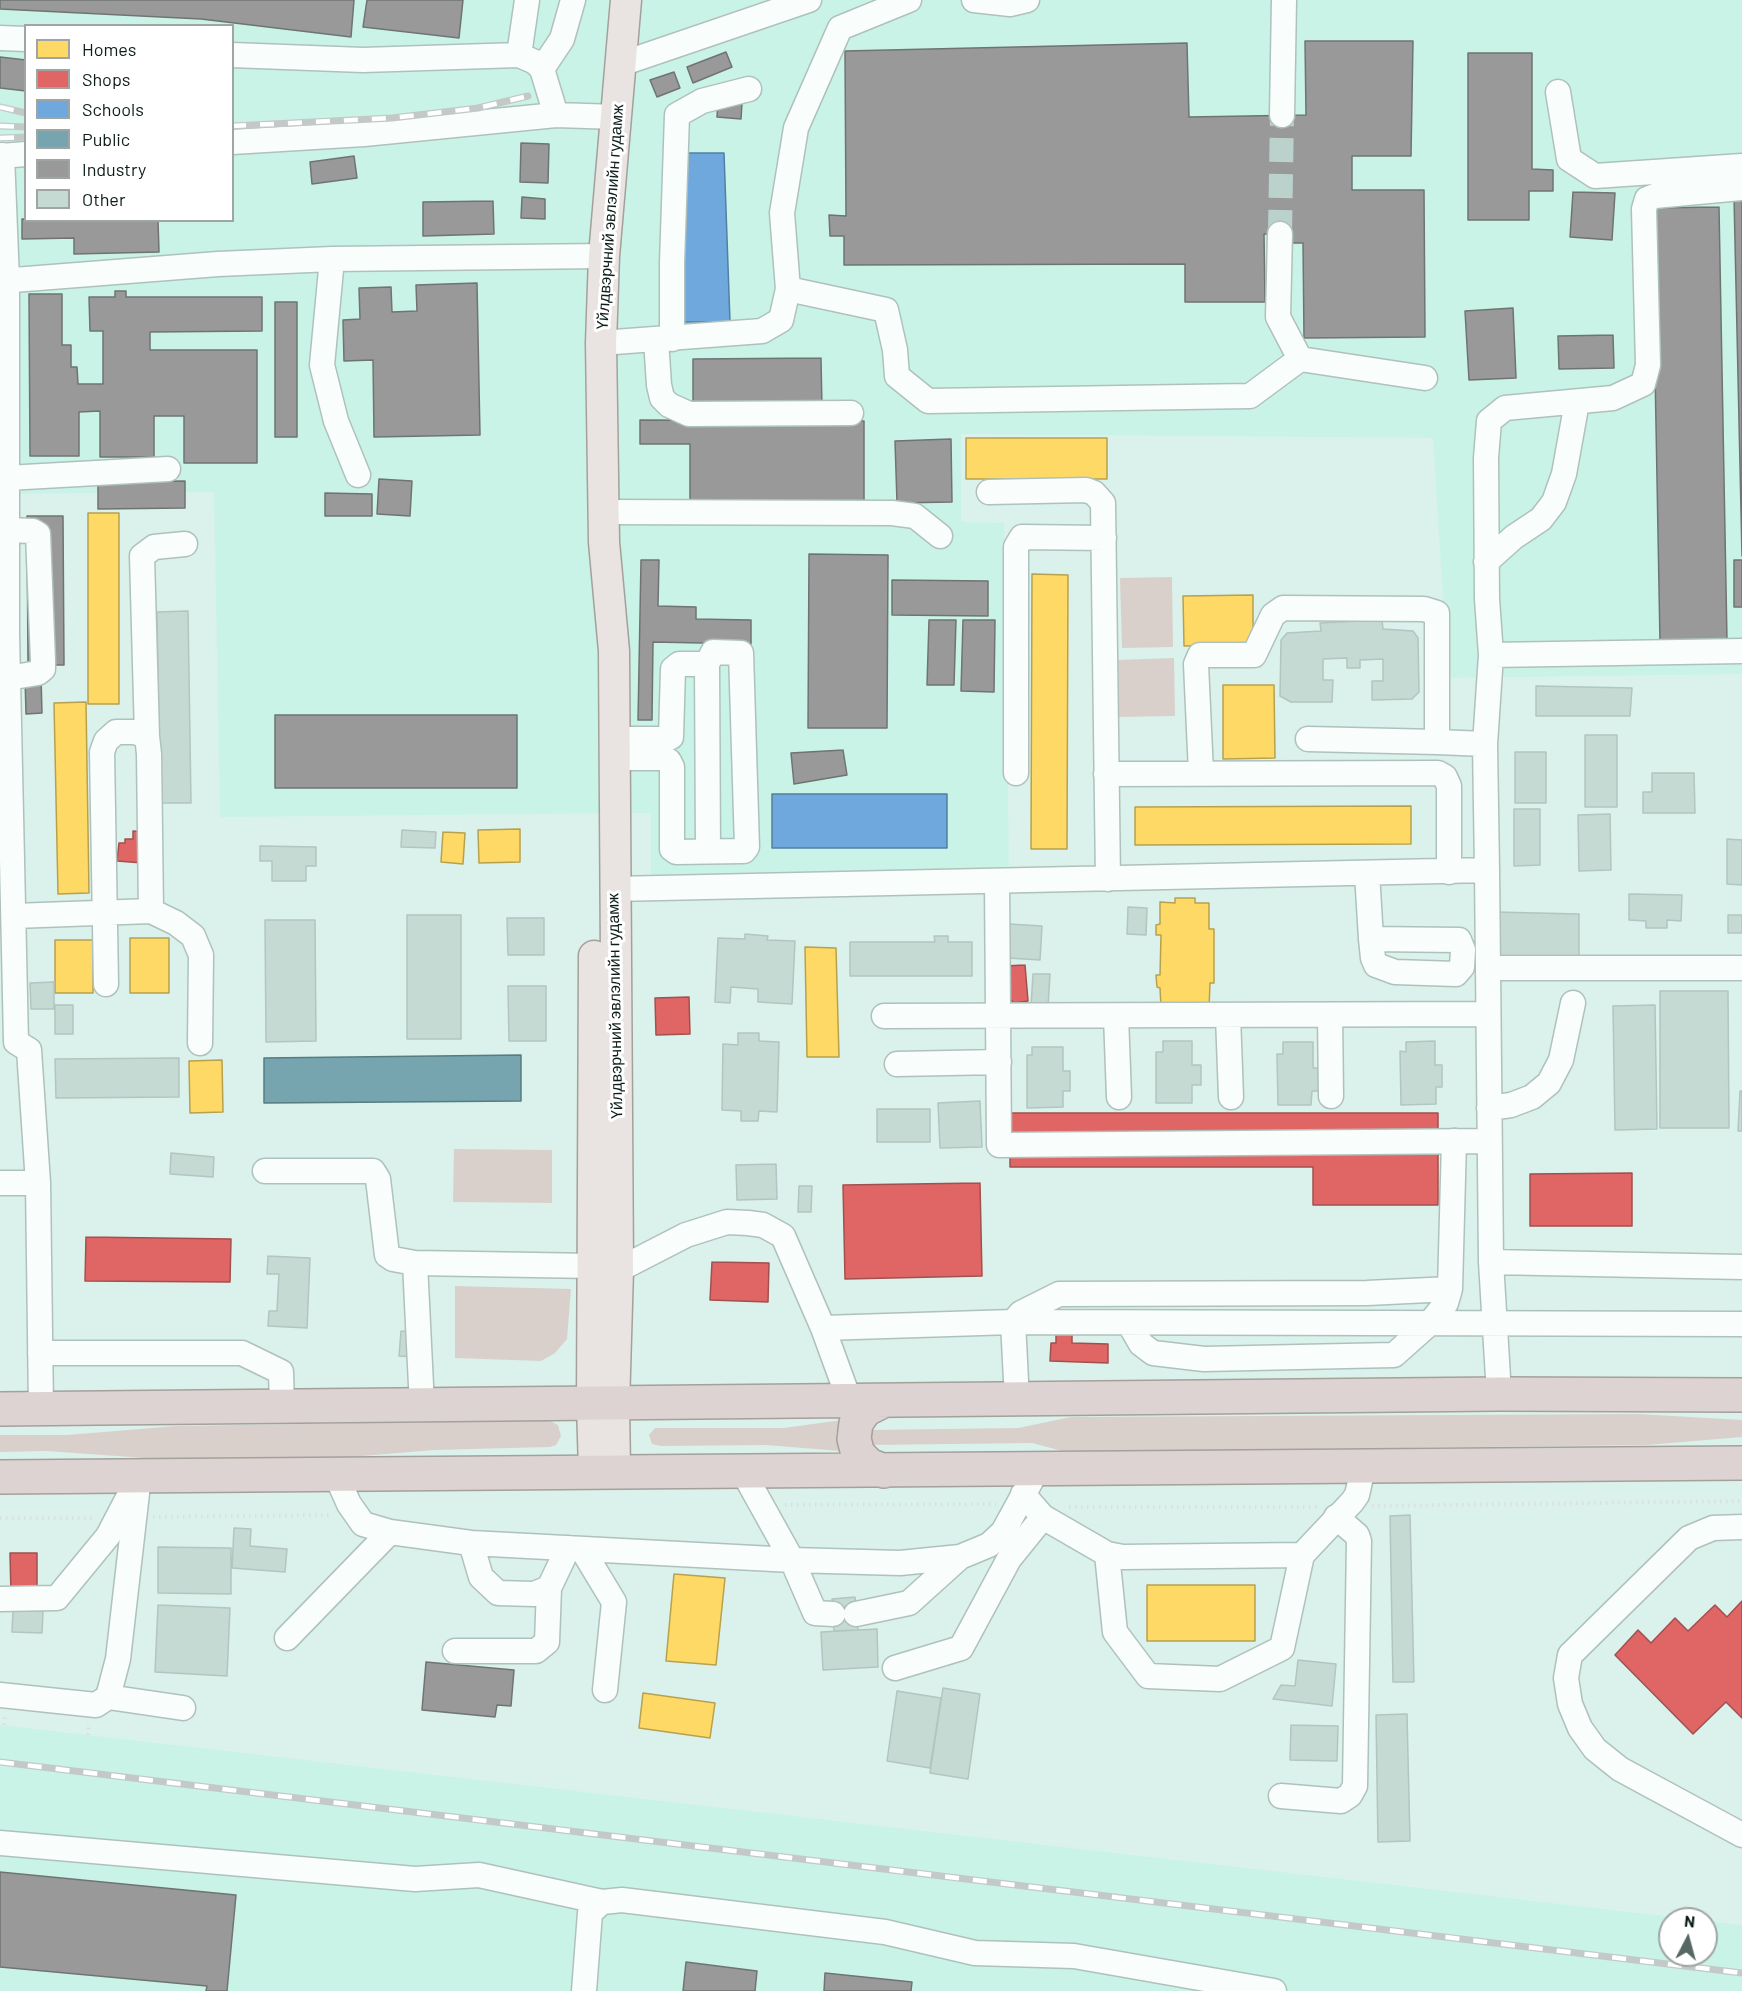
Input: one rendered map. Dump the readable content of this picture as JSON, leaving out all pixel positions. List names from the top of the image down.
{
  "streets": {
    "main road": ["Үйлдвэрчний эвлэлийн гудамж"]
  },
  "legend": [
    "Homes",
    "Shops",
    "Schools",
    "Public",
    "Industry",
    "Other"
  ],
  "north": "top"
}
